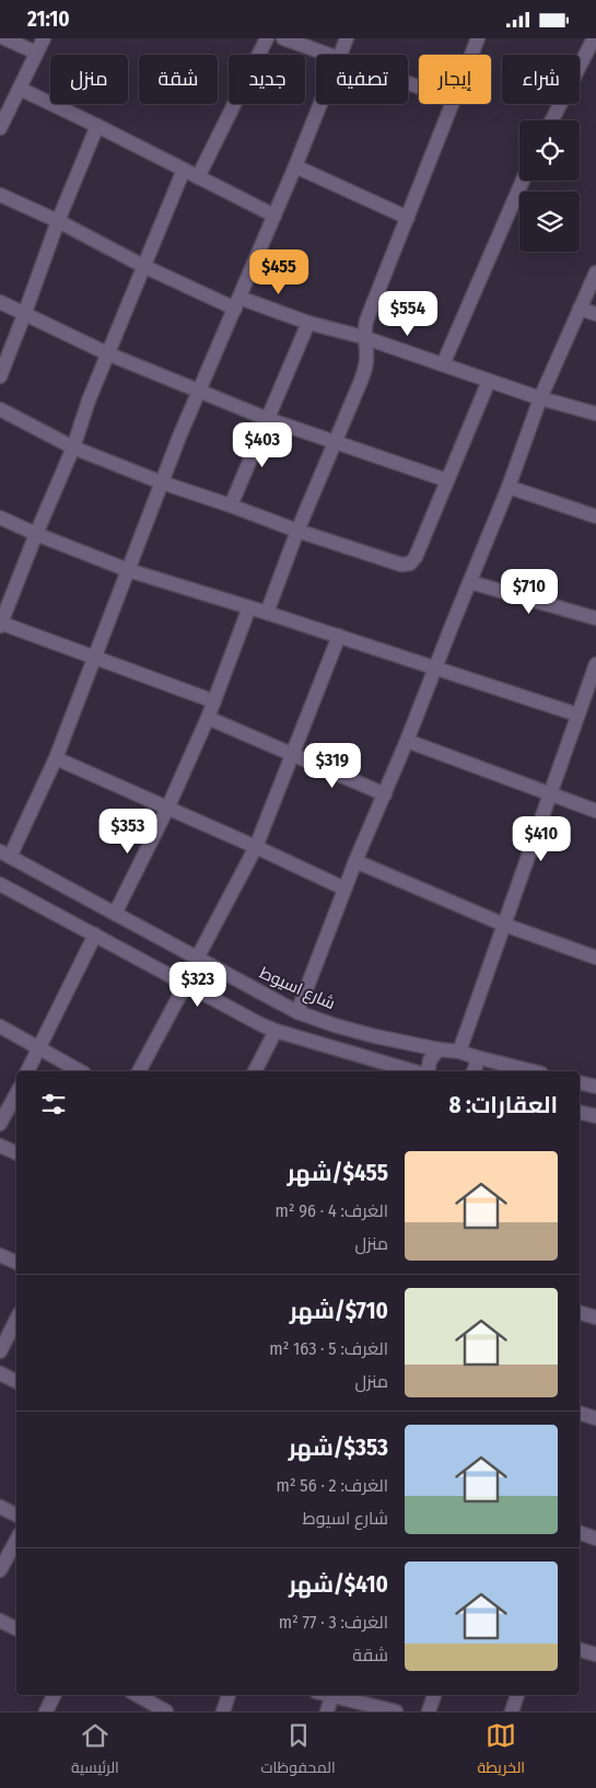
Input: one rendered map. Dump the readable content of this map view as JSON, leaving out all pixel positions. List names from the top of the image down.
{
  "streets": {
    "street": ["شارع اسيوط"]
  },
  "page": {
    "status": "21:10",
    "chip": [
      "شراء",
      "إيجار",
      "تصفية",
      "جديد",
      "شقة",
      "منزل"
    ],
    "price": [
      "$455",
      "$554",
      "$403",
      "$710",
      "$319",
      "$353",
      "$410",
      "$323"
    ],
    "heading": "العقارات: 8",
    "list": [
      {
        "name": "$455/شهر",
        "note": "الغرف: 4 · 96 m² · منزل"
      },
      {
        "name": "$710/شهر",
        "note": "الغرف: 5 · 163 m² · منزل"
      },
      {
        "name": "$353/شهر",
        "note": "الغرف: 2 · 56 m² · شارع اسيوط"
      },
      {
        "name": "$410/شهر",
        "note": "الغرف: 3 · 77 m² · شقة"
      }
    ],
    "tabs": ["الخريطة", "المحفوظات", "الرئيسية"]
  }
}
